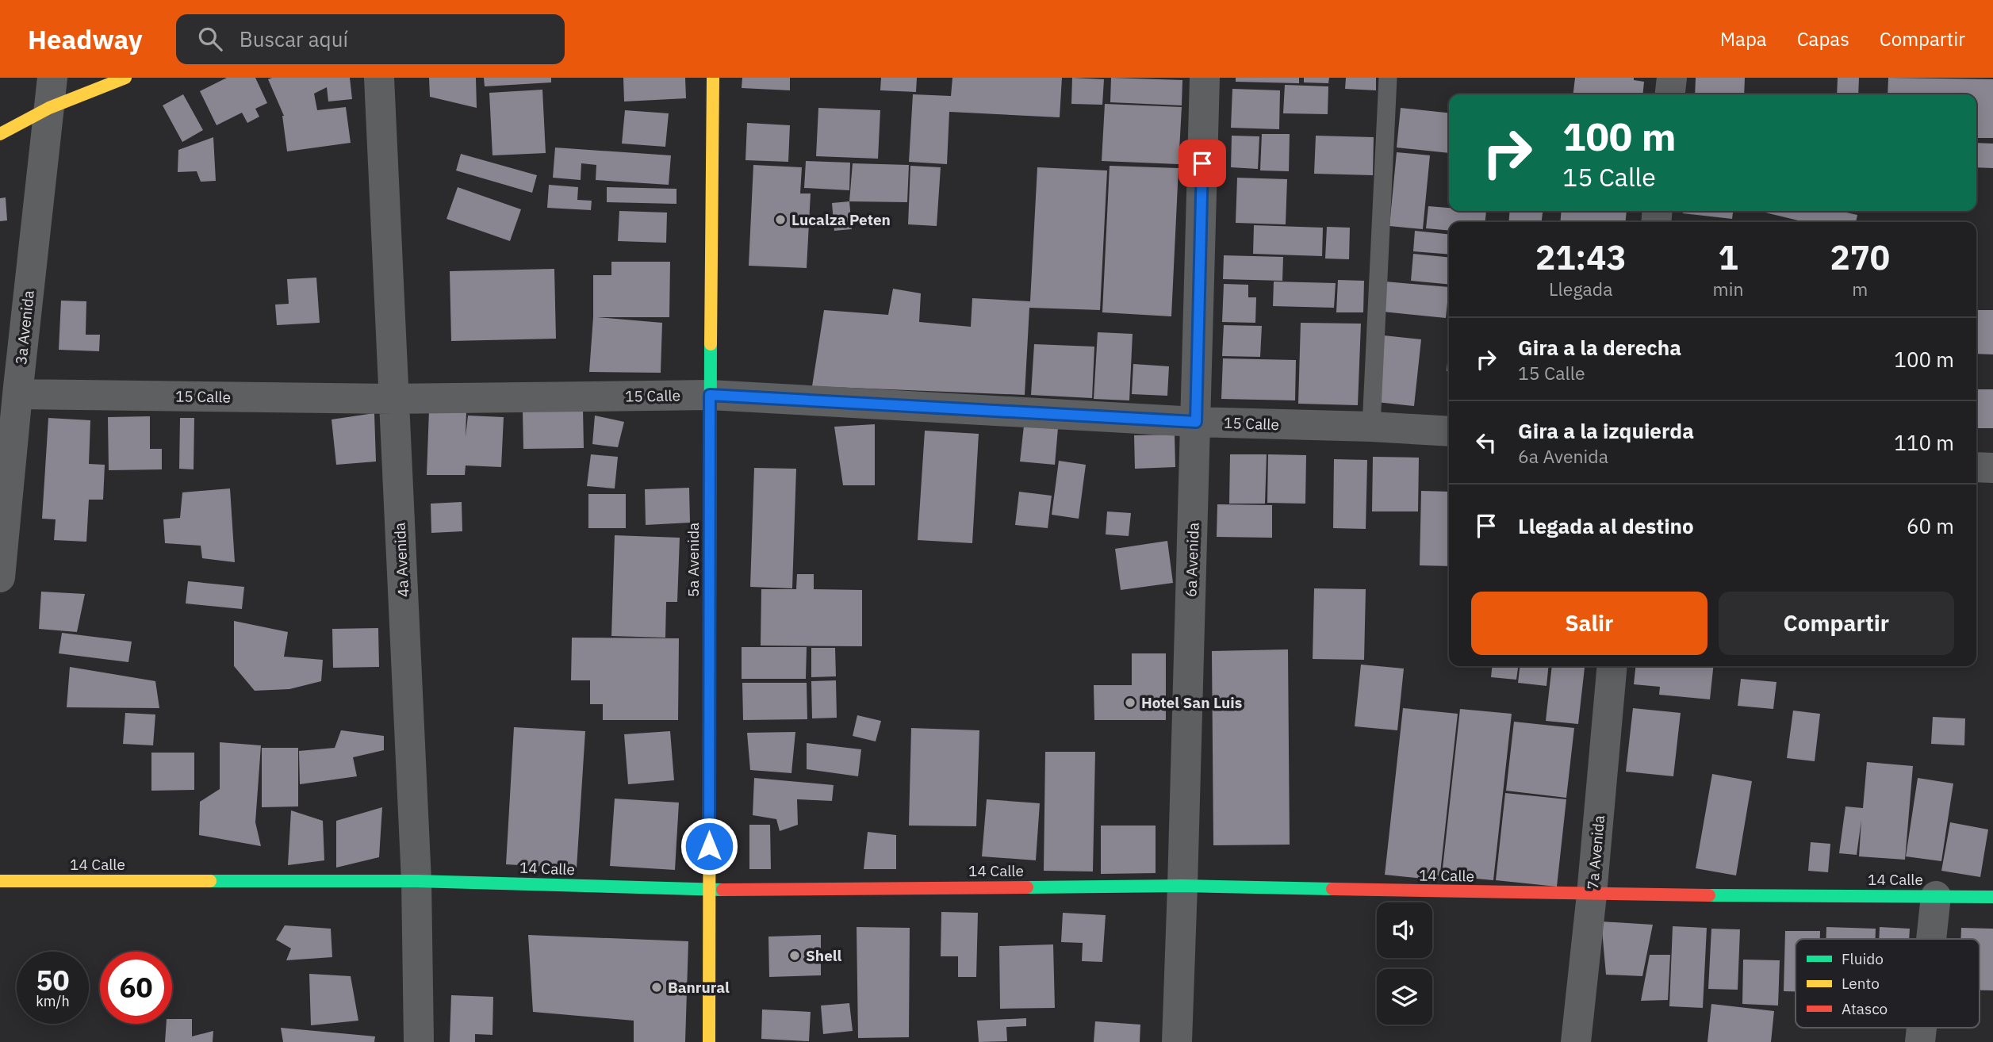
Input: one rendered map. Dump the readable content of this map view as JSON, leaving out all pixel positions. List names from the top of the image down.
{
  "streets": {
    "street": [
      "3a Avenida",
      "15 Calle",
      "4a Avenida",
      "5a Avenida",
      "6a Avenida",
      "7a Avenida",
      "14 Calle"
    ]
  },
  "crossings": [
    ["3a Avenida", "15 Calle"],
    ["15 Calle", "4a Avenida"],
    ["15 Calle", "5a Avenida"],
    ["15 Calle", "6a Avenida"],
    ["4a Avenida", "14 Calle"],
    ["5a Avenida", "14 Calle"],
    ["6a Avenida", "14 Calle"],
    ["7a Avenida", "14 Calle"]
  ],
  "places": [
    "Lucalza Peten",
    "Hotel San Luis",
    "Shell",
    "Banrural"
  ],
  "legend": ["Fluido", "Lento", "Atasco"],
  "page": {
    "header": "Headway",
    "search": "Buscar aquí",
    "nav": ["Mapa", "Capas", "Compartir"],
    "turn": ["100 m", "15 Calle"],
    "eta": [
      "21:43",
      "Llegada",
      "1",
      "min",
      "270",
      "m"
    ],
    "list": [
      {
        "name": "Gira a la derecha",
        "note": "15 Calle",
        "value": "100 m"
      },
      {
        "name": "Gira a la izquierda",
        "note": "6a Avenida",
        "value": "110 m"
      },
      {
        "name": "Llegada al destino",
        "value": "60 m"
      }
    ],
    "buttons": ["Salir", "Compartir"],
    "speed": "50 km/h",
    "limit": "60"
  }
}
